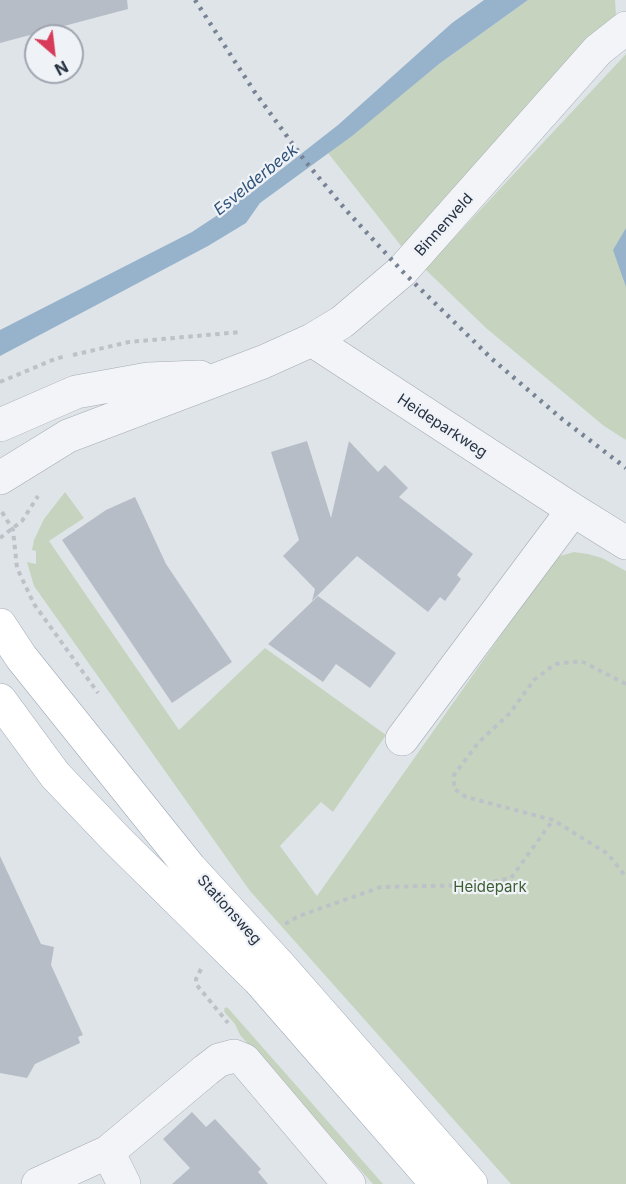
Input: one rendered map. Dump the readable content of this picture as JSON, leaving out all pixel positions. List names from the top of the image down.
{
  "streets": {
    "main road": ["Stationsweg"],
    "street": ["Binnenveld", "Heideparkweg"]
  },
  "crossings": [
    ["Binnenveld", "Heideparkweg"]
  ],
  "water": ["Esvelderbeek"],
  "parks": ["Heidepark"],
  "north": "bottom right"
}
